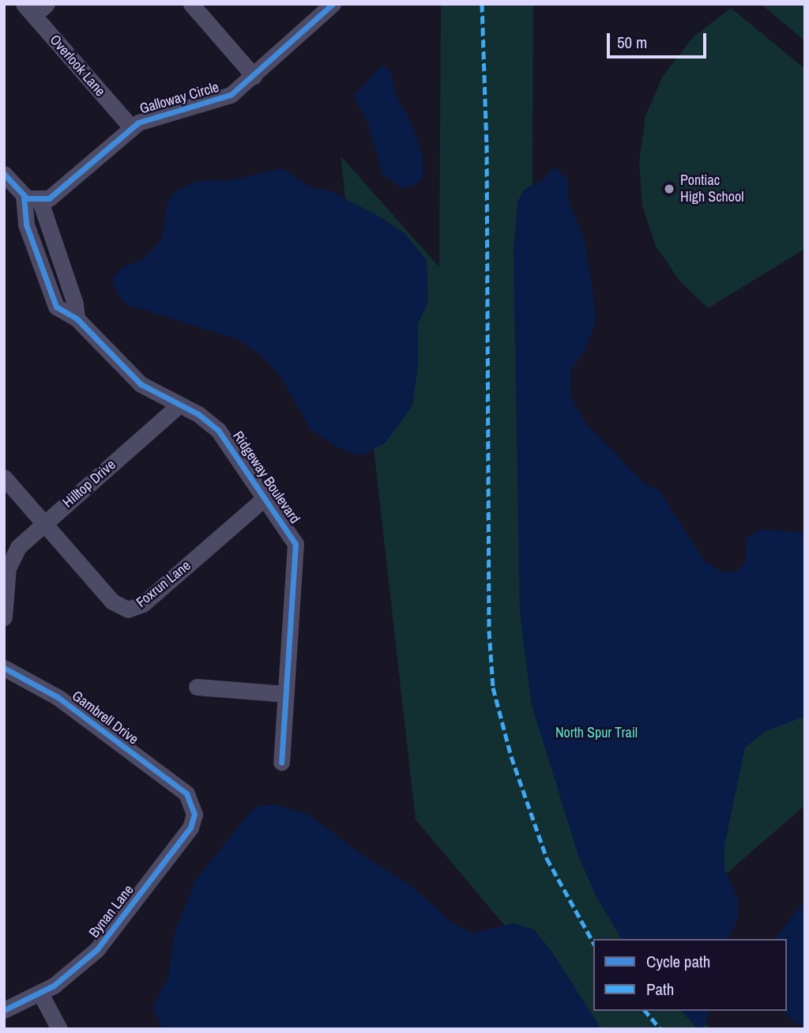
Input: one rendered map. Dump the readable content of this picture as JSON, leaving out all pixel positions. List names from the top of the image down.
{
  "streets": {
    "street": [
      "Overlook Lane",
      "Galloway Circle",
      "Ridgeway Boulevard",
      "Hilltop Drive",
      "Foxrun Lane",
      "Gambrell Drive",
      "Bynan Lane"
    ]
  },
  "crossings": [
    ["Overlook Lane", "Galloway Circle"],
    ["Ridgeway Boulevard", "Hilltop Drive"],
    ["Ridgeway Boulevard", "Foxrun Lane"],
    ["Hilltop Drive", "Foxrun Lane"],
    ["Gambrell Drive", "Bynan Lane"]
  ],
  "parks": ["North Spur Trail"],
  "places": ["Pontiac High School"],
  "legend": ["Cycle path", "Path"],
  "scale_bar": "50 m"
}
